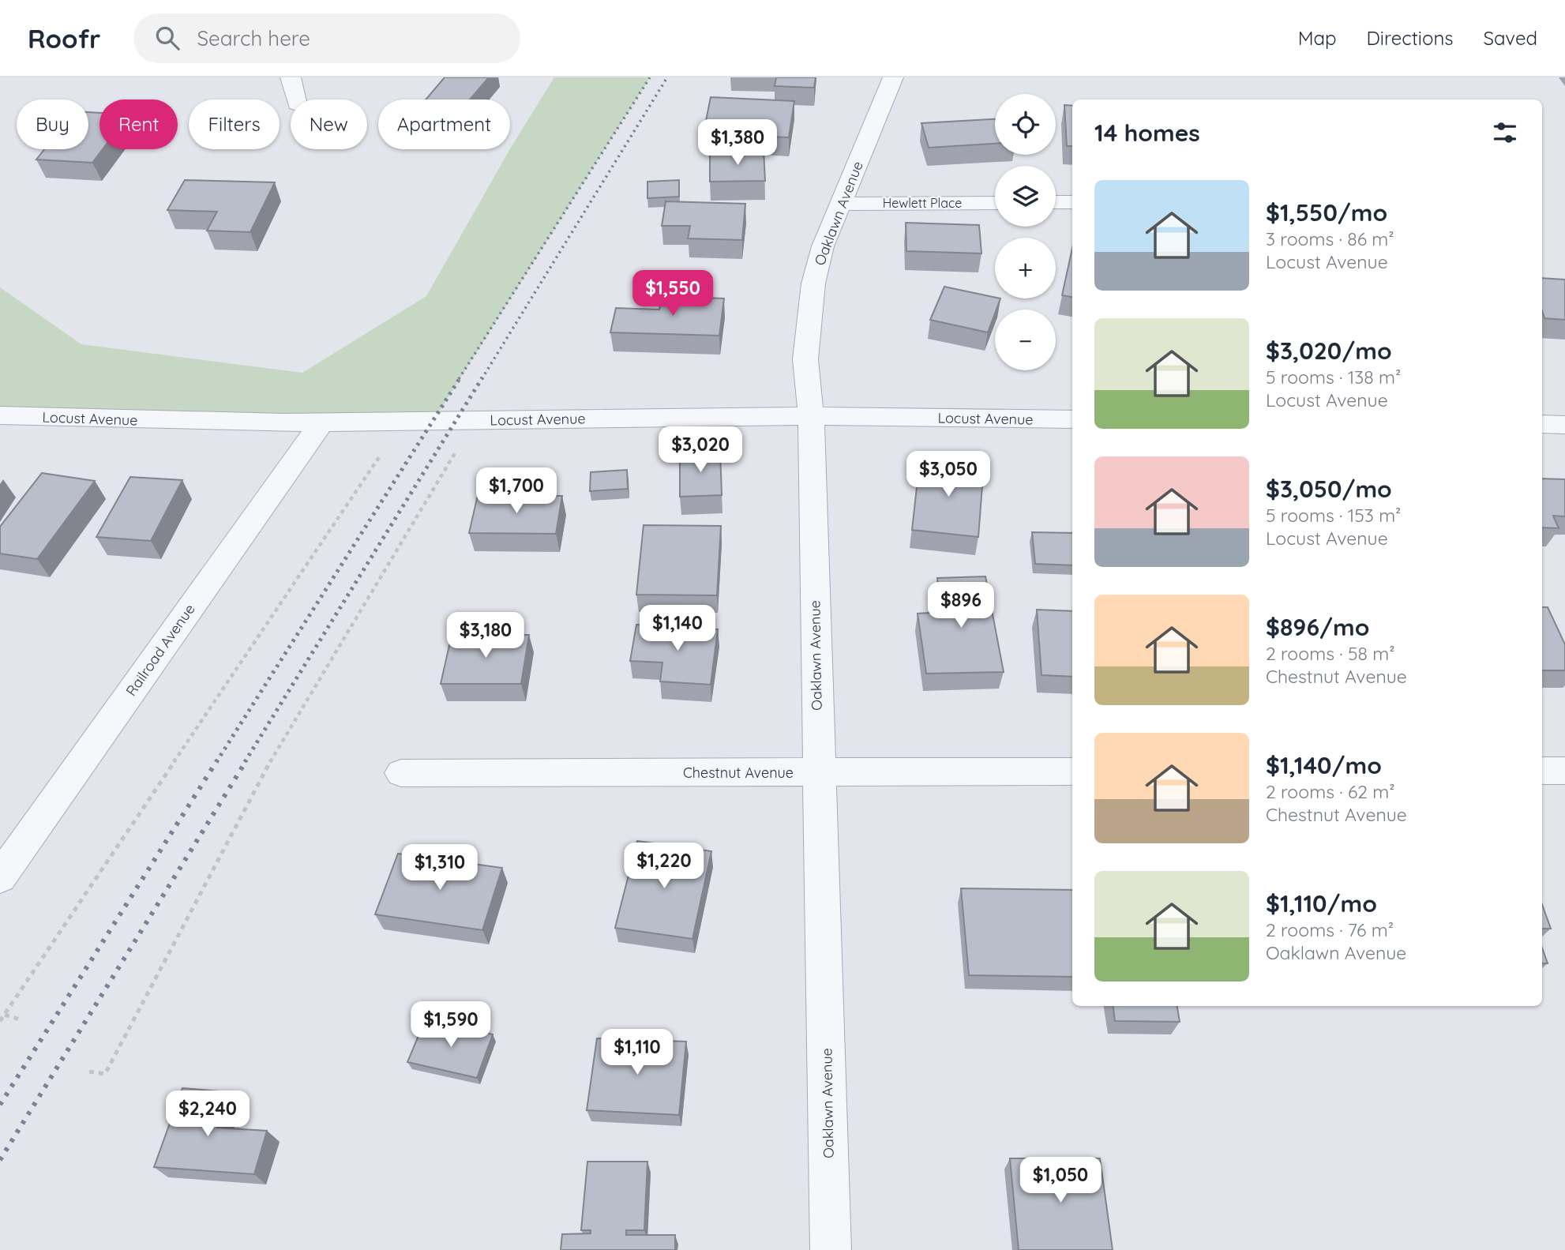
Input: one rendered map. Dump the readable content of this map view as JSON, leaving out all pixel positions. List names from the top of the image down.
{
  "streets": {
    "street": [
      "Hewlett Place",
      "Oaklawn Avenue",
      "Locust Avenue",
      "Railroad Avenue",
      "Chestnut Avenue"
    ]
  },
  "crossings": [
    ["Hewlett Place", "Oaklawn Avenue"],
    ["Oaklawn Avenue", "Locust Avenue"],
    ["Oaklawn Avenue", "Chestnut Avenue"],
    ["Locust Avenue", "Railroad Avenue"]
  ],
  "page": {
    "header": "Roofr",
    "search": "Search here",
    "nav": ["Map", "Directions", "Saved"],
    "map_buttons": ["+", "−"],
    "chip": [
      "Buy",
      "Rent",
      "Filters",
      "New",
      "Apartment"
    ],
    "heading": "14 homes",
    "price": [
      "$1,380",
      "$1,550",
      "$3,020",
      "$3,050",
      "$1,700",
      "$896",
      "$1,140",
      "$3,180",
      "$1,220",
      "$1,310",
      "$1,590",
      "$1,110",
      "$2,240",
      "$1,050"
    ],
    "list": [
      {
        "name": "$1,550/mo",
        "note": "3 rooms · 86 m² · Locust Avenue"
      },
      {
        "name": "$3,020/mo",
        "note": "5 rooms · 138 m² · Locust Avenue"
      },
      {
        "name": "$3,050/mo",
        "note": "5 rooms · 153 m² · Locust Avenue"
      },
      {
        "name": "$896/mo",
        "note": "2 rooms · 58 m² · Chestnut Avenue"
      },
      {
        "name": "$1,140/mo",
        "note": "2 rooms · 62 m² · Chestnut Avenue"
      },
      {
        "name": "$1,110/mo",
        "note": "2 rooms · 76 m² · Oaklawn Avenue"
      }
    ]
  }
}
